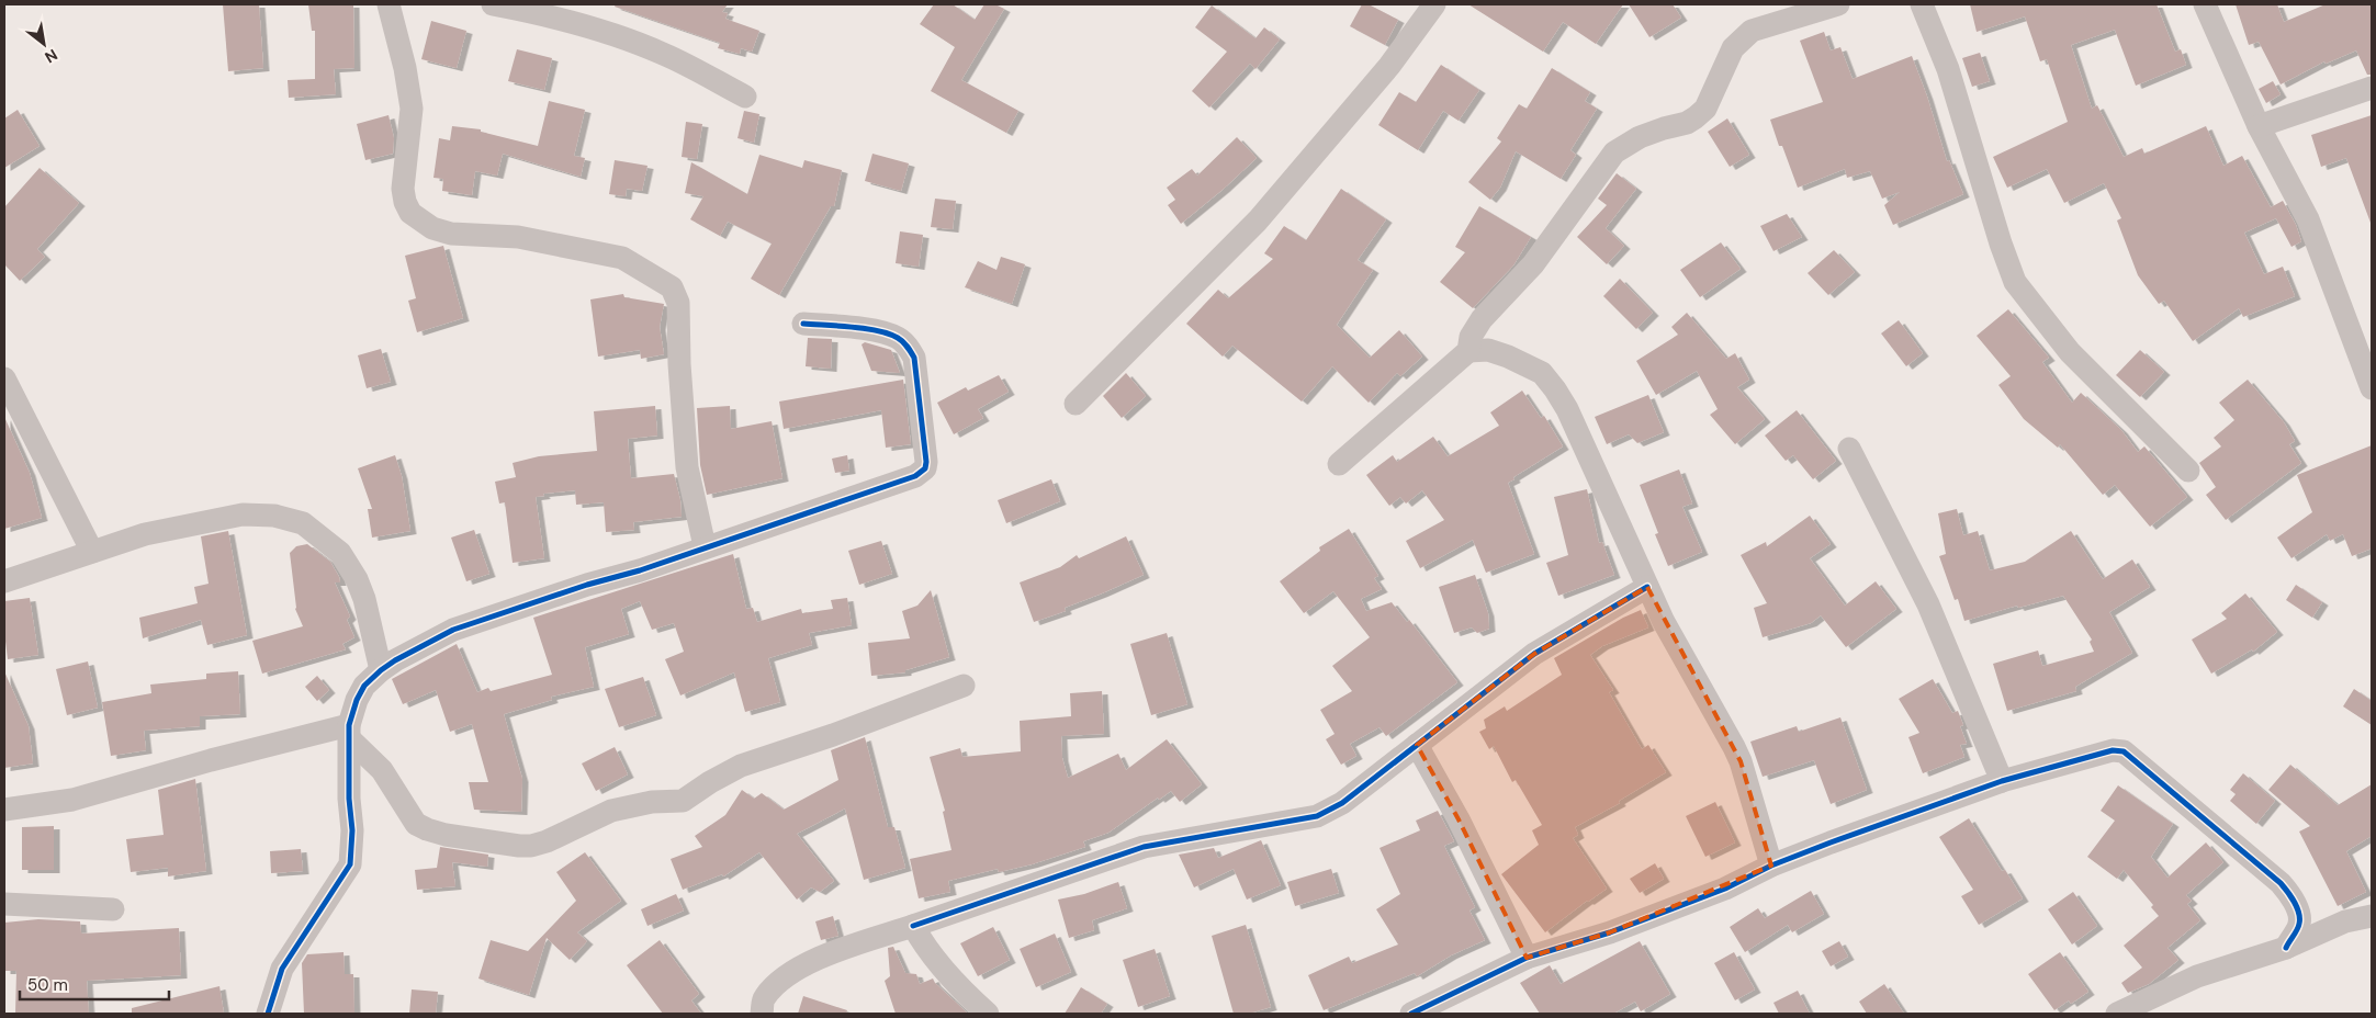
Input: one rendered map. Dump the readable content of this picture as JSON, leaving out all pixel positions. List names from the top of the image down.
{
  "scale_bar": "50 m",
  "north": "bottom right"
}
